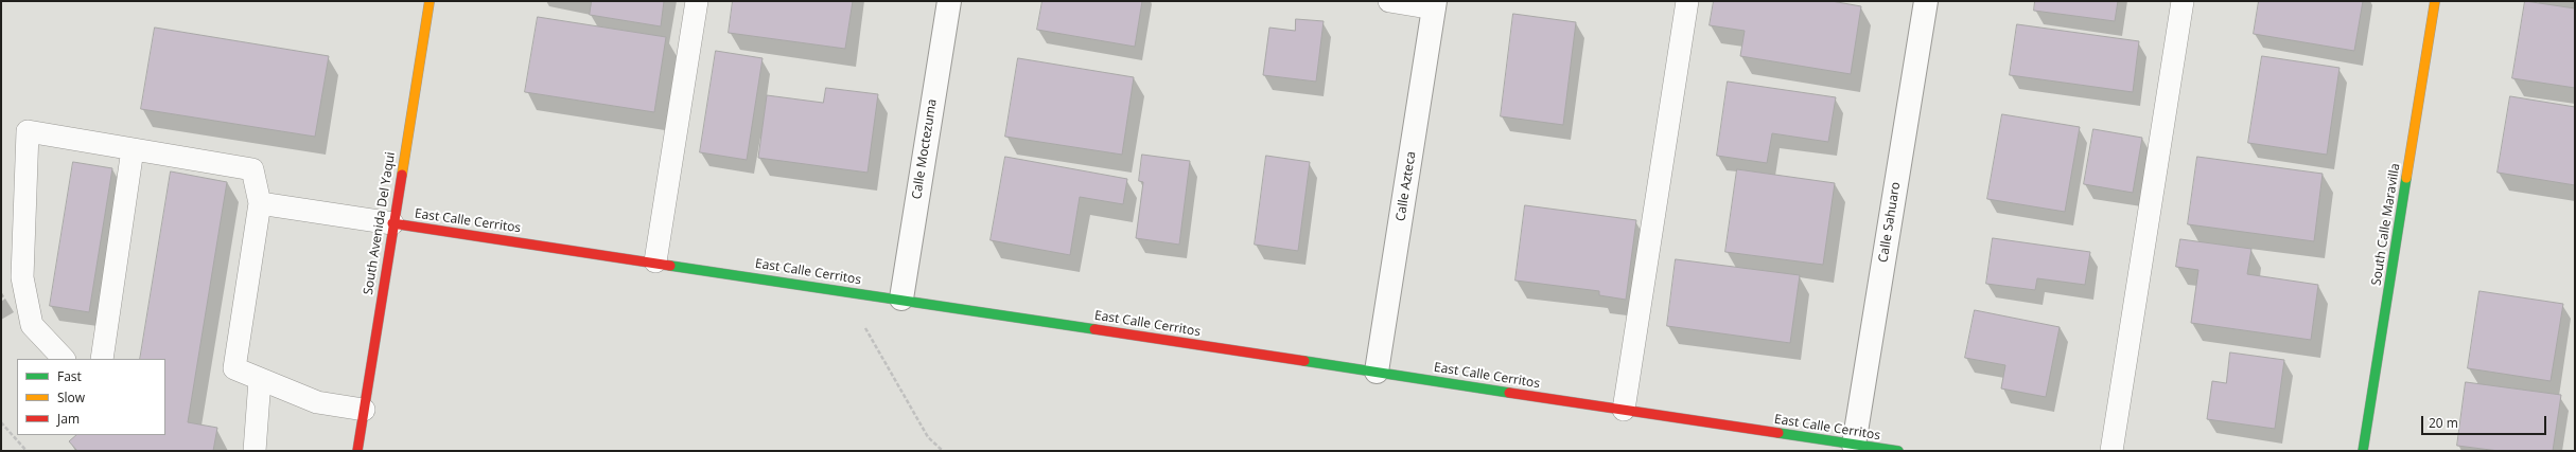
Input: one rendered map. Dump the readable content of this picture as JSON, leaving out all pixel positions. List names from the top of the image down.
{
  "streets": {
    "street": [
      "Calle Moctezuma",
      "Calle Azteca",
      "East Calle Cerritos",
      "Calle Sahuaro",
      "South Avenida Del Yaqui",
      "South Calle Maravilla"
    ]
  },
  "crossings": [
    ["Calle Moctezuma", "East Calle Cerritos"],
    ["Calle Azteca", "East Calle Cerritos"],
    ["East Calle Cerritos", "Calle Sahuaro"],
    ["East Calle Cerritos", "South Avenida Del Yaqui"]
  ],
  "legend": ["Fast", "Slow", "Jam"],
  "scale_bar": "20 m"
}
